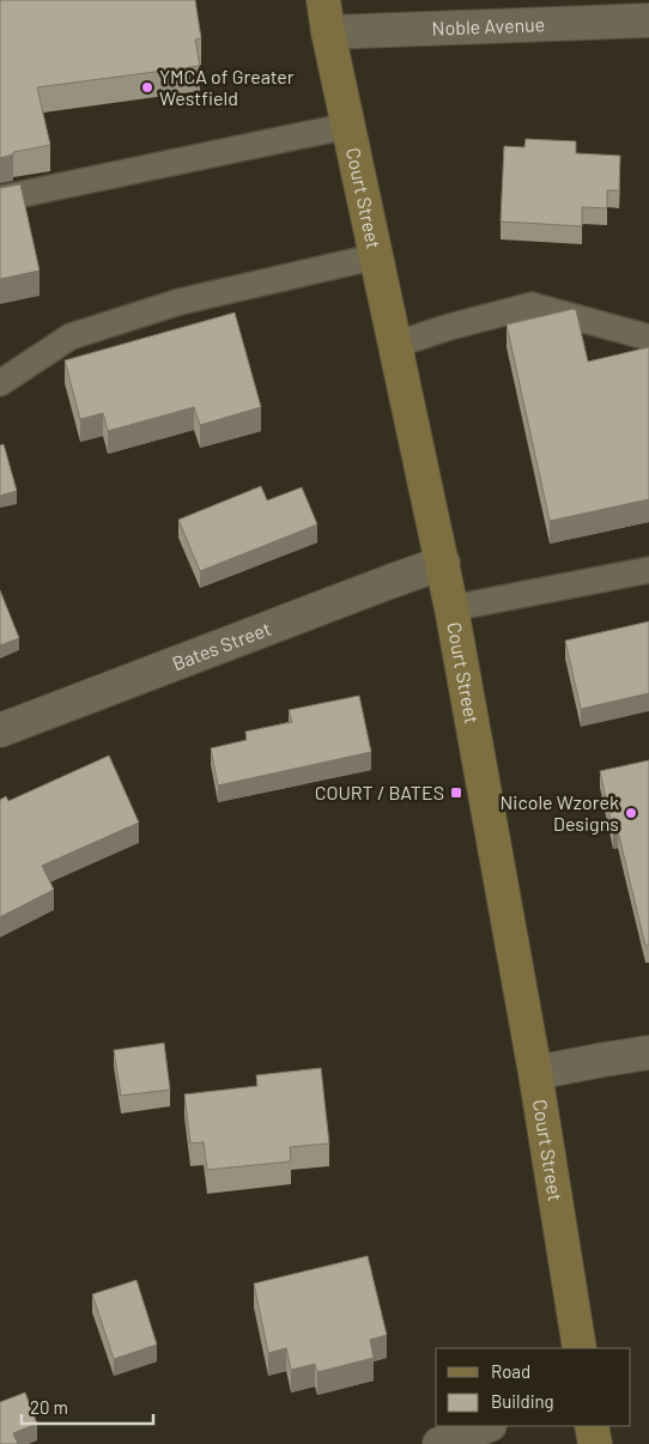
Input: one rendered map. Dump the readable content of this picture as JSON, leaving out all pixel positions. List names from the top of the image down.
{
  "streets": {
    "main road": ["Court Street"],
    "street": ["Noble Avenue", "Bates Street"]
  },
  "crossings": [
    ["Noble Avenue", "Court Street"],
    ["Court Street", "Bates Street"]
  ],
  "places": {
    "other": ["YMCA of Greater Westfield", "Nicole Wzorek Designs"],
    "transit": ["COURT / BATES"]
  },
  "legend": ["Road", "Building"],
  "scale_bar": "20 m"
}
